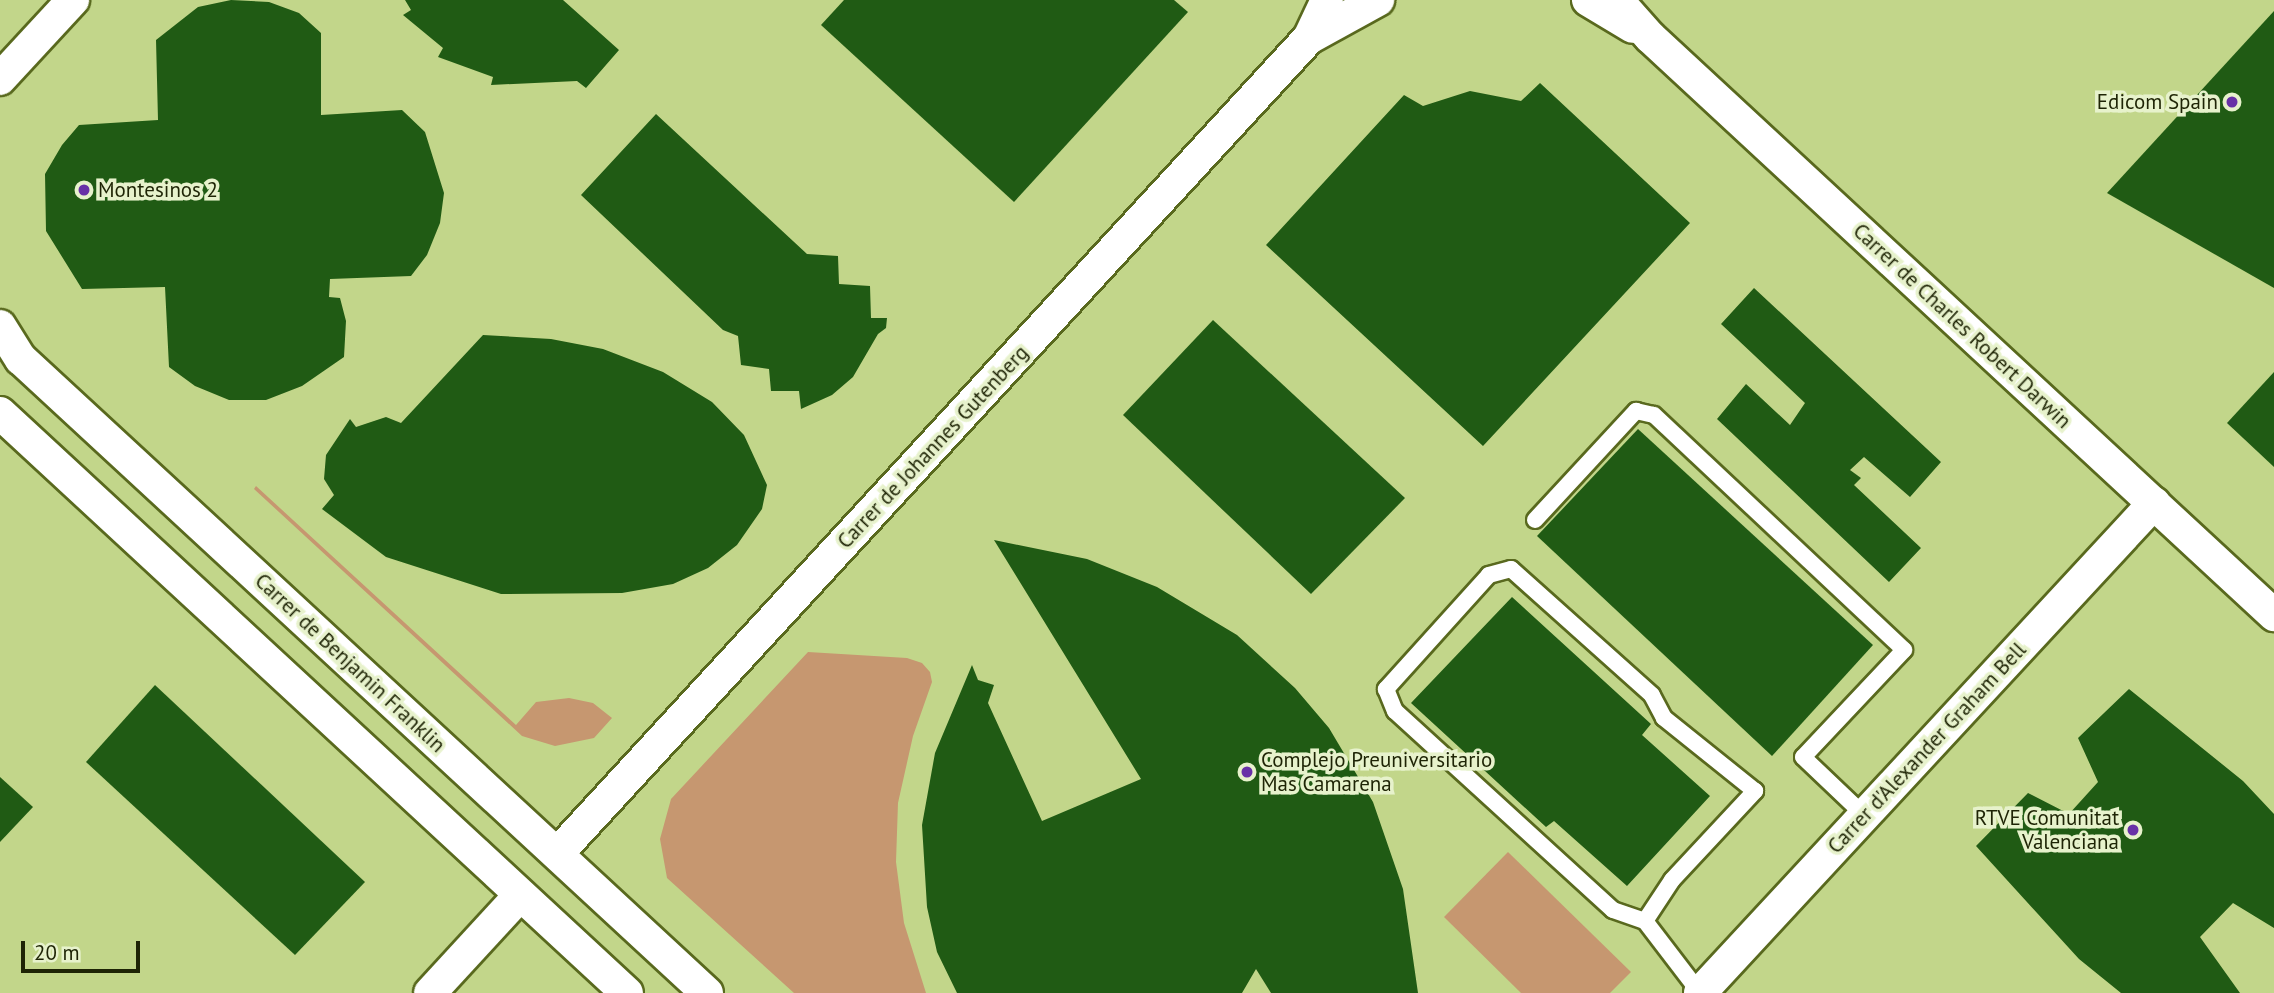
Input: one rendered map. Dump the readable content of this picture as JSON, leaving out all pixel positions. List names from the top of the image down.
{
  "streets": {
    "street": [
      "Carrer de Charles Robert Darwin",
      "Carrer de Johannes Gutenberg",
      "Carrer de Benjamin Franklin",
      "Carrer d'Alexander Graham Bell"
    ]
  },
  "crossings": [
    ["Carrer de Charles Robert Darwin", "Carrer d'Alexander Graham Bell"],
    ["Carrer de Johannes Gutenberg", "Carrer de Benjamin Franklin"]
  ],
  "places": [
    "Edicom Spain",
    "Montesinos 2",
    "Complejo Preuniversitario Mas Camarena",
    "RTVE Comunitat Valenciana"
  ],
  "scale_bar": "20 m"
}
